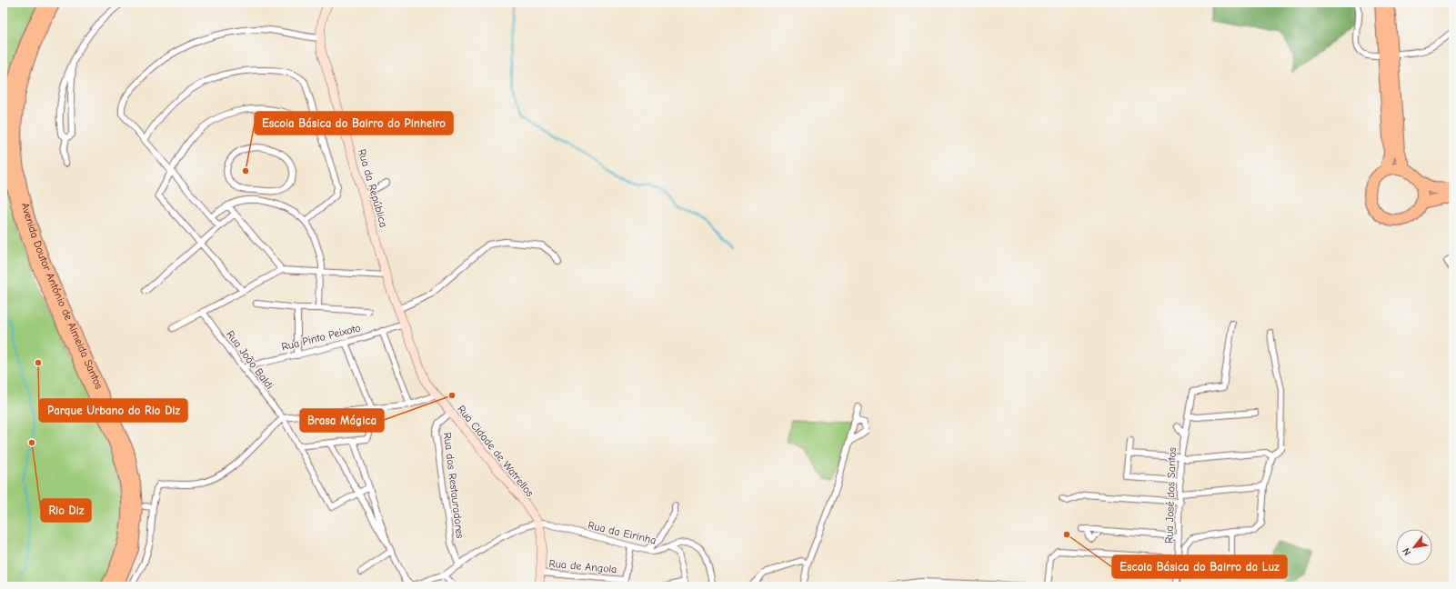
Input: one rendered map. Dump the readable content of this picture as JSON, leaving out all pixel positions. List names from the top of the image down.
{
  "streets": {
    "highway": ["Avenida Doutor António de Almeida Santos"],
    "street": [
      "Rua da República",
      "Rua Pinto Peixoto",
      "Rua João Baldi",
      "Rua Cidade de Watrellos",
      "Rua dos Restauradores",
      "Rua José dos Santos",
      "Rua da Eirinha",
      "Rua de Angola"
    ]
  },
  "crossings": [
    ["Rua da República", "Rua Cidade de Watrellos"],
    ["Rua Pinto Peixoto", "Rua João Baldi"],
    ["Rua Pinto Peixoto", "Rua Cidade de Watrellos"],
    ["Rua Cidade de Watrellos", "Rua dos Restauradores"],
    ["Rua Cidade de Watrellos", "Rua da Eirinha"],
    ["Rua da Eirinha", "Rua de Angola"]
  ],
  "places": [
    "Escola Básica do Bairro do Pinheiro",
    "Parque Urbano do Rio Diz",
    "Brasa Mágica",
    "Rio Diz",
    "Escola Básica do Bairro da Luz"
  ],
  "north": "bottom left"
}
